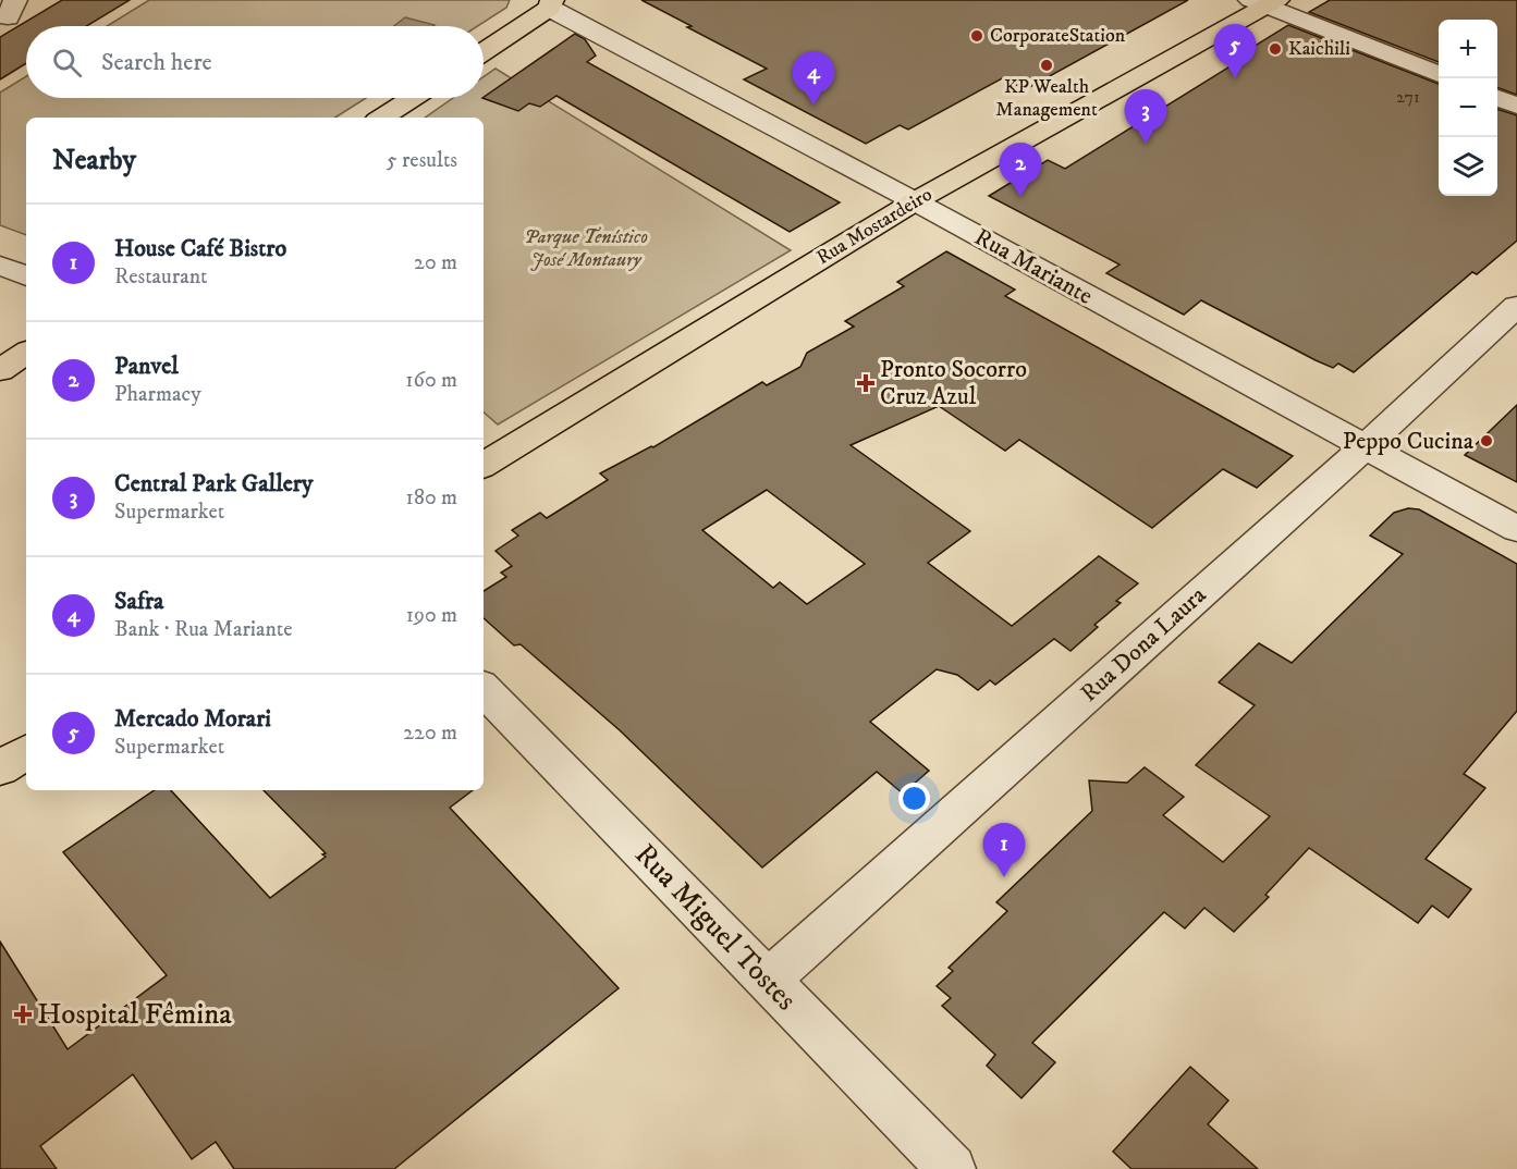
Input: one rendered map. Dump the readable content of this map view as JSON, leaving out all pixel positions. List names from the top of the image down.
{
  "streets": {
    "main road": ["Rua Mostardeiro"],
    "street": ["Rua Mariante", "Rua Dona Laura", "Rua Miguel Tostes"]
  },
  "crossings": [
    ["Rua Mostardeiro", "Rua Mariante"],
    ["Rua Mariante", "Rua Dona Laura"],
    ["Rua Dona Laura", "Rua Miguel Tostes"]
  ],
  "parks": ["Parque Tenístico José Montaury"],
  "places": {
    "other": [
      "CorporateStation",
      "Kaichili",
      "KP Wealth Management",
      "Peppo Cucina"
    ],
    "health": ["Pronto Socorro Cruz Azul", "Hospital Fêmina"]
  },
  "house_numbers": ["271"],
  "page": {
    "map_buttons": ["+", "−"],
    "pins": [
      "5",
      "4",
      "3",
      "2",
      "1"
    ],
    "search": "Search here",
    "heading": ["Nearby", "5 results"],
    "list": [
      {
        "mark": "1",
        "name": "House Café Bistro",
        "note": "Restaurant",
        "value": "20 m"
      },
      {
        "mark": "2",
        "name": "Panvel",
        "note": "Pharmacy",
        "value": "160 m"
      },
      {
        "mark": "3",
        "name": "Central Park Gallery",
        "note": "Supermarket",
        "value": "180 m"
      },
      {
        "mark": "4",
        "name": "Safra",
        "note": "Bank · Rua Mariante",
        "value": "190 m"
      },
      {
        "mark": "5",
        "name": "Mercado Morari",
        "note": "Supermarket",
        "value": "220 m"
      }
    ]
  }
}
